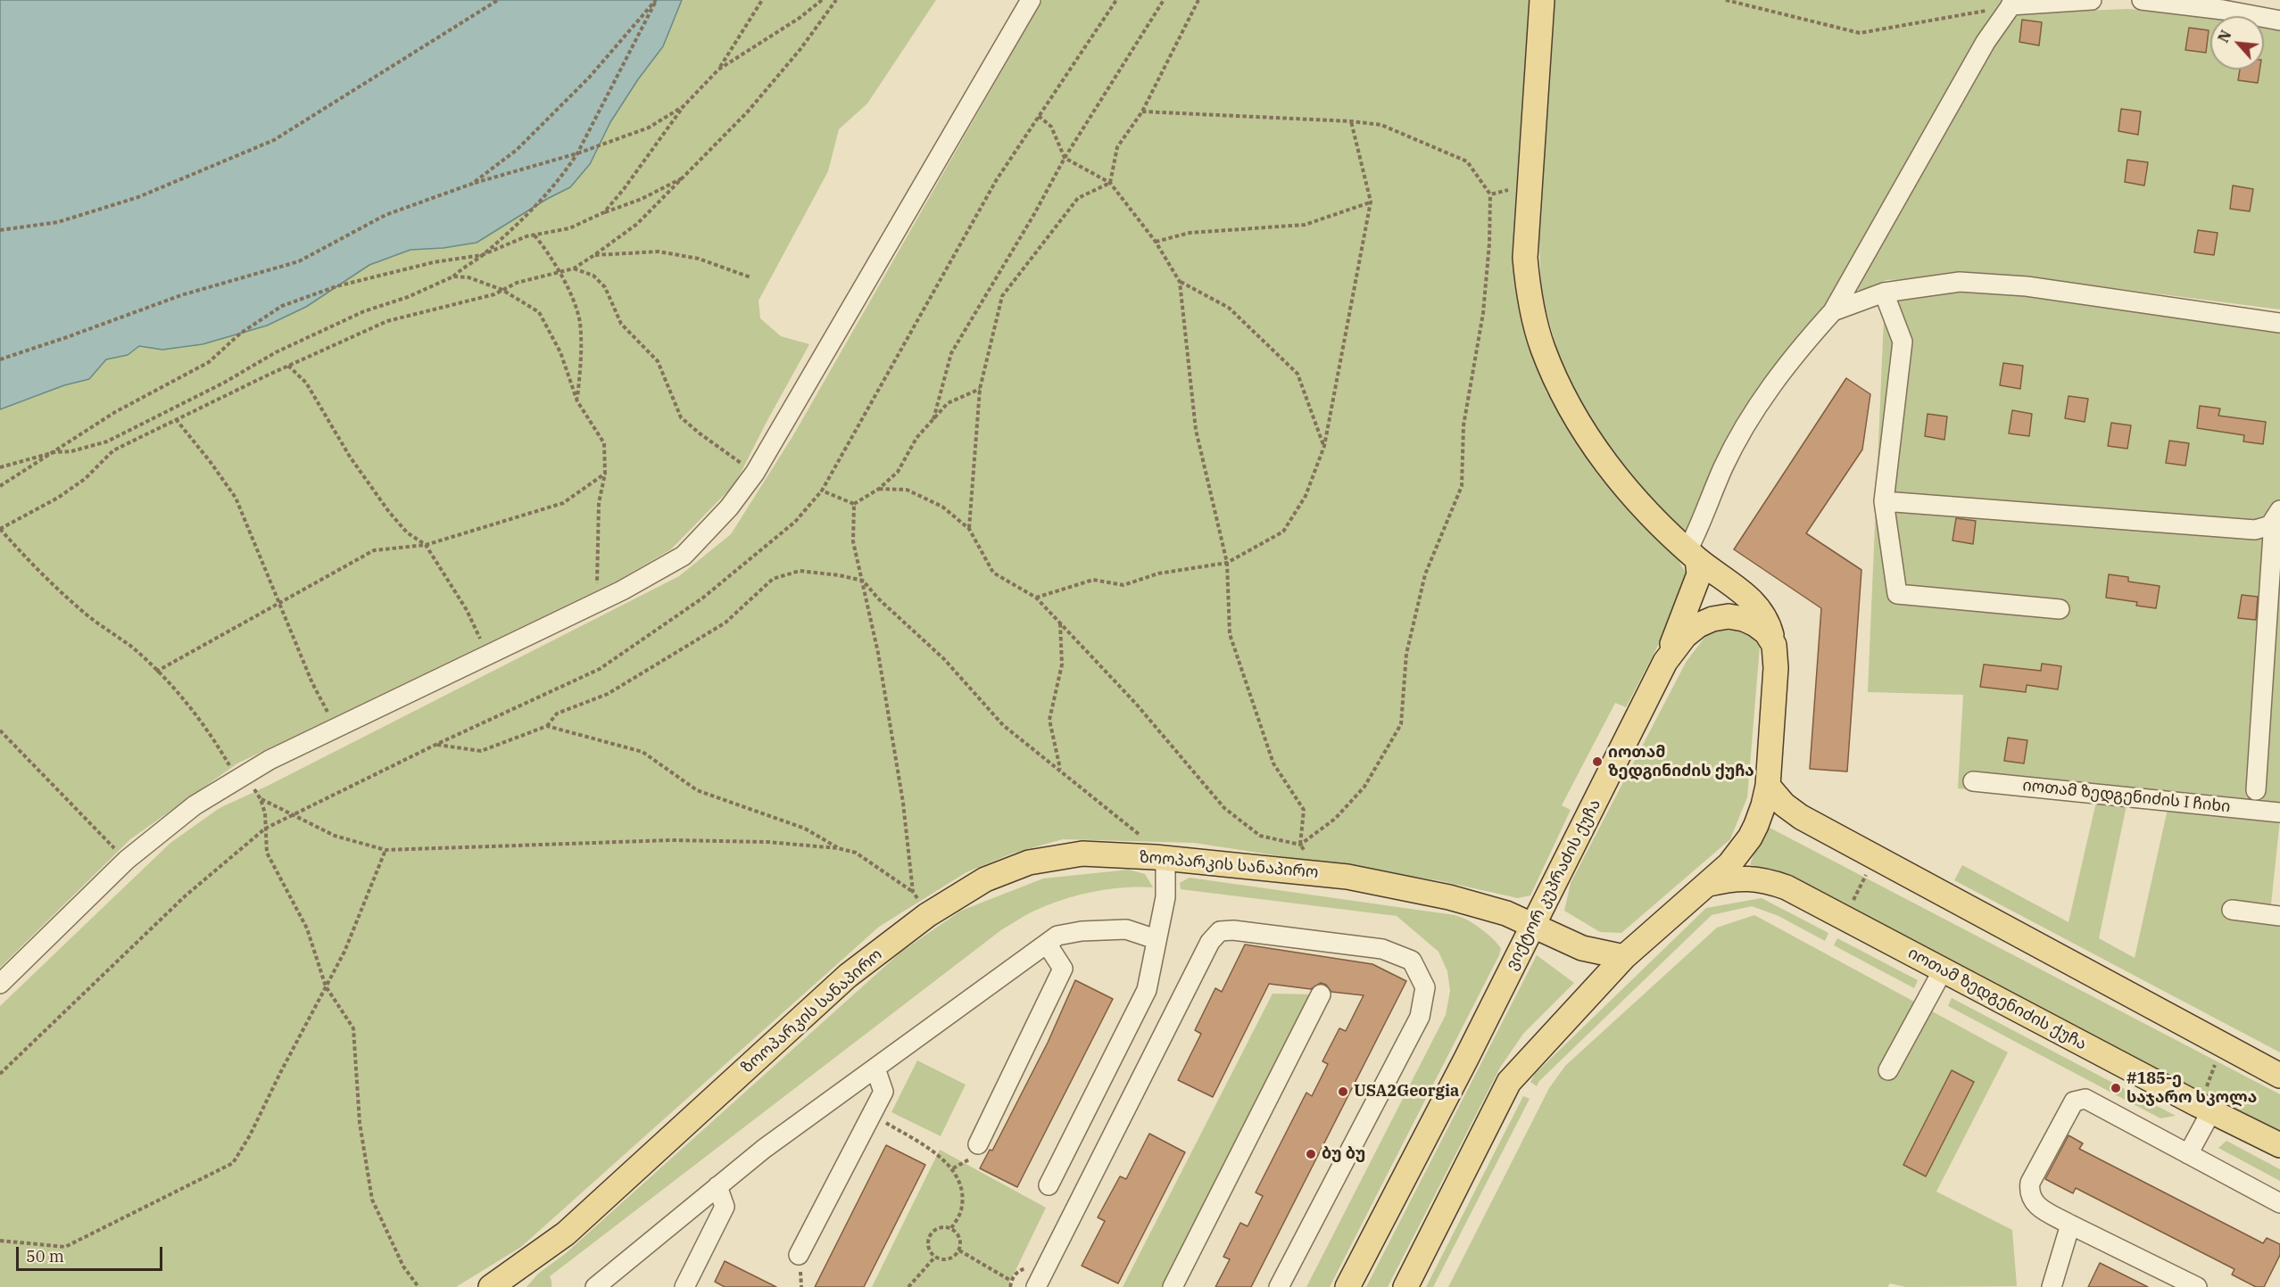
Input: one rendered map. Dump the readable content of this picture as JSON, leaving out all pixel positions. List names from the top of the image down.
{
  "streets": {
    "main road": ["ზოოპარკის სანაპირო", "ვიქტორ კუპრაძის ქუჩა", "იოთამ ზედგენიძის ქუჩა"],
    "street": ["იოთამ ზედგენიძის I ჩიხი"]
  },
  "crossings": [
    ["ზოოპარკის სანაპირო", "ვიქტორ კუპრაძის ქუჩა"]
  ],
  "places": [
    "იოთამ ზედგინიძის ქუჩა",
    "#185-ე საჯარო სკოლა",
    "USA2Georgia",
    "ბუ ბუ"
  ],
  "scale_bar": "50 m",
  "north": "top left"
}
